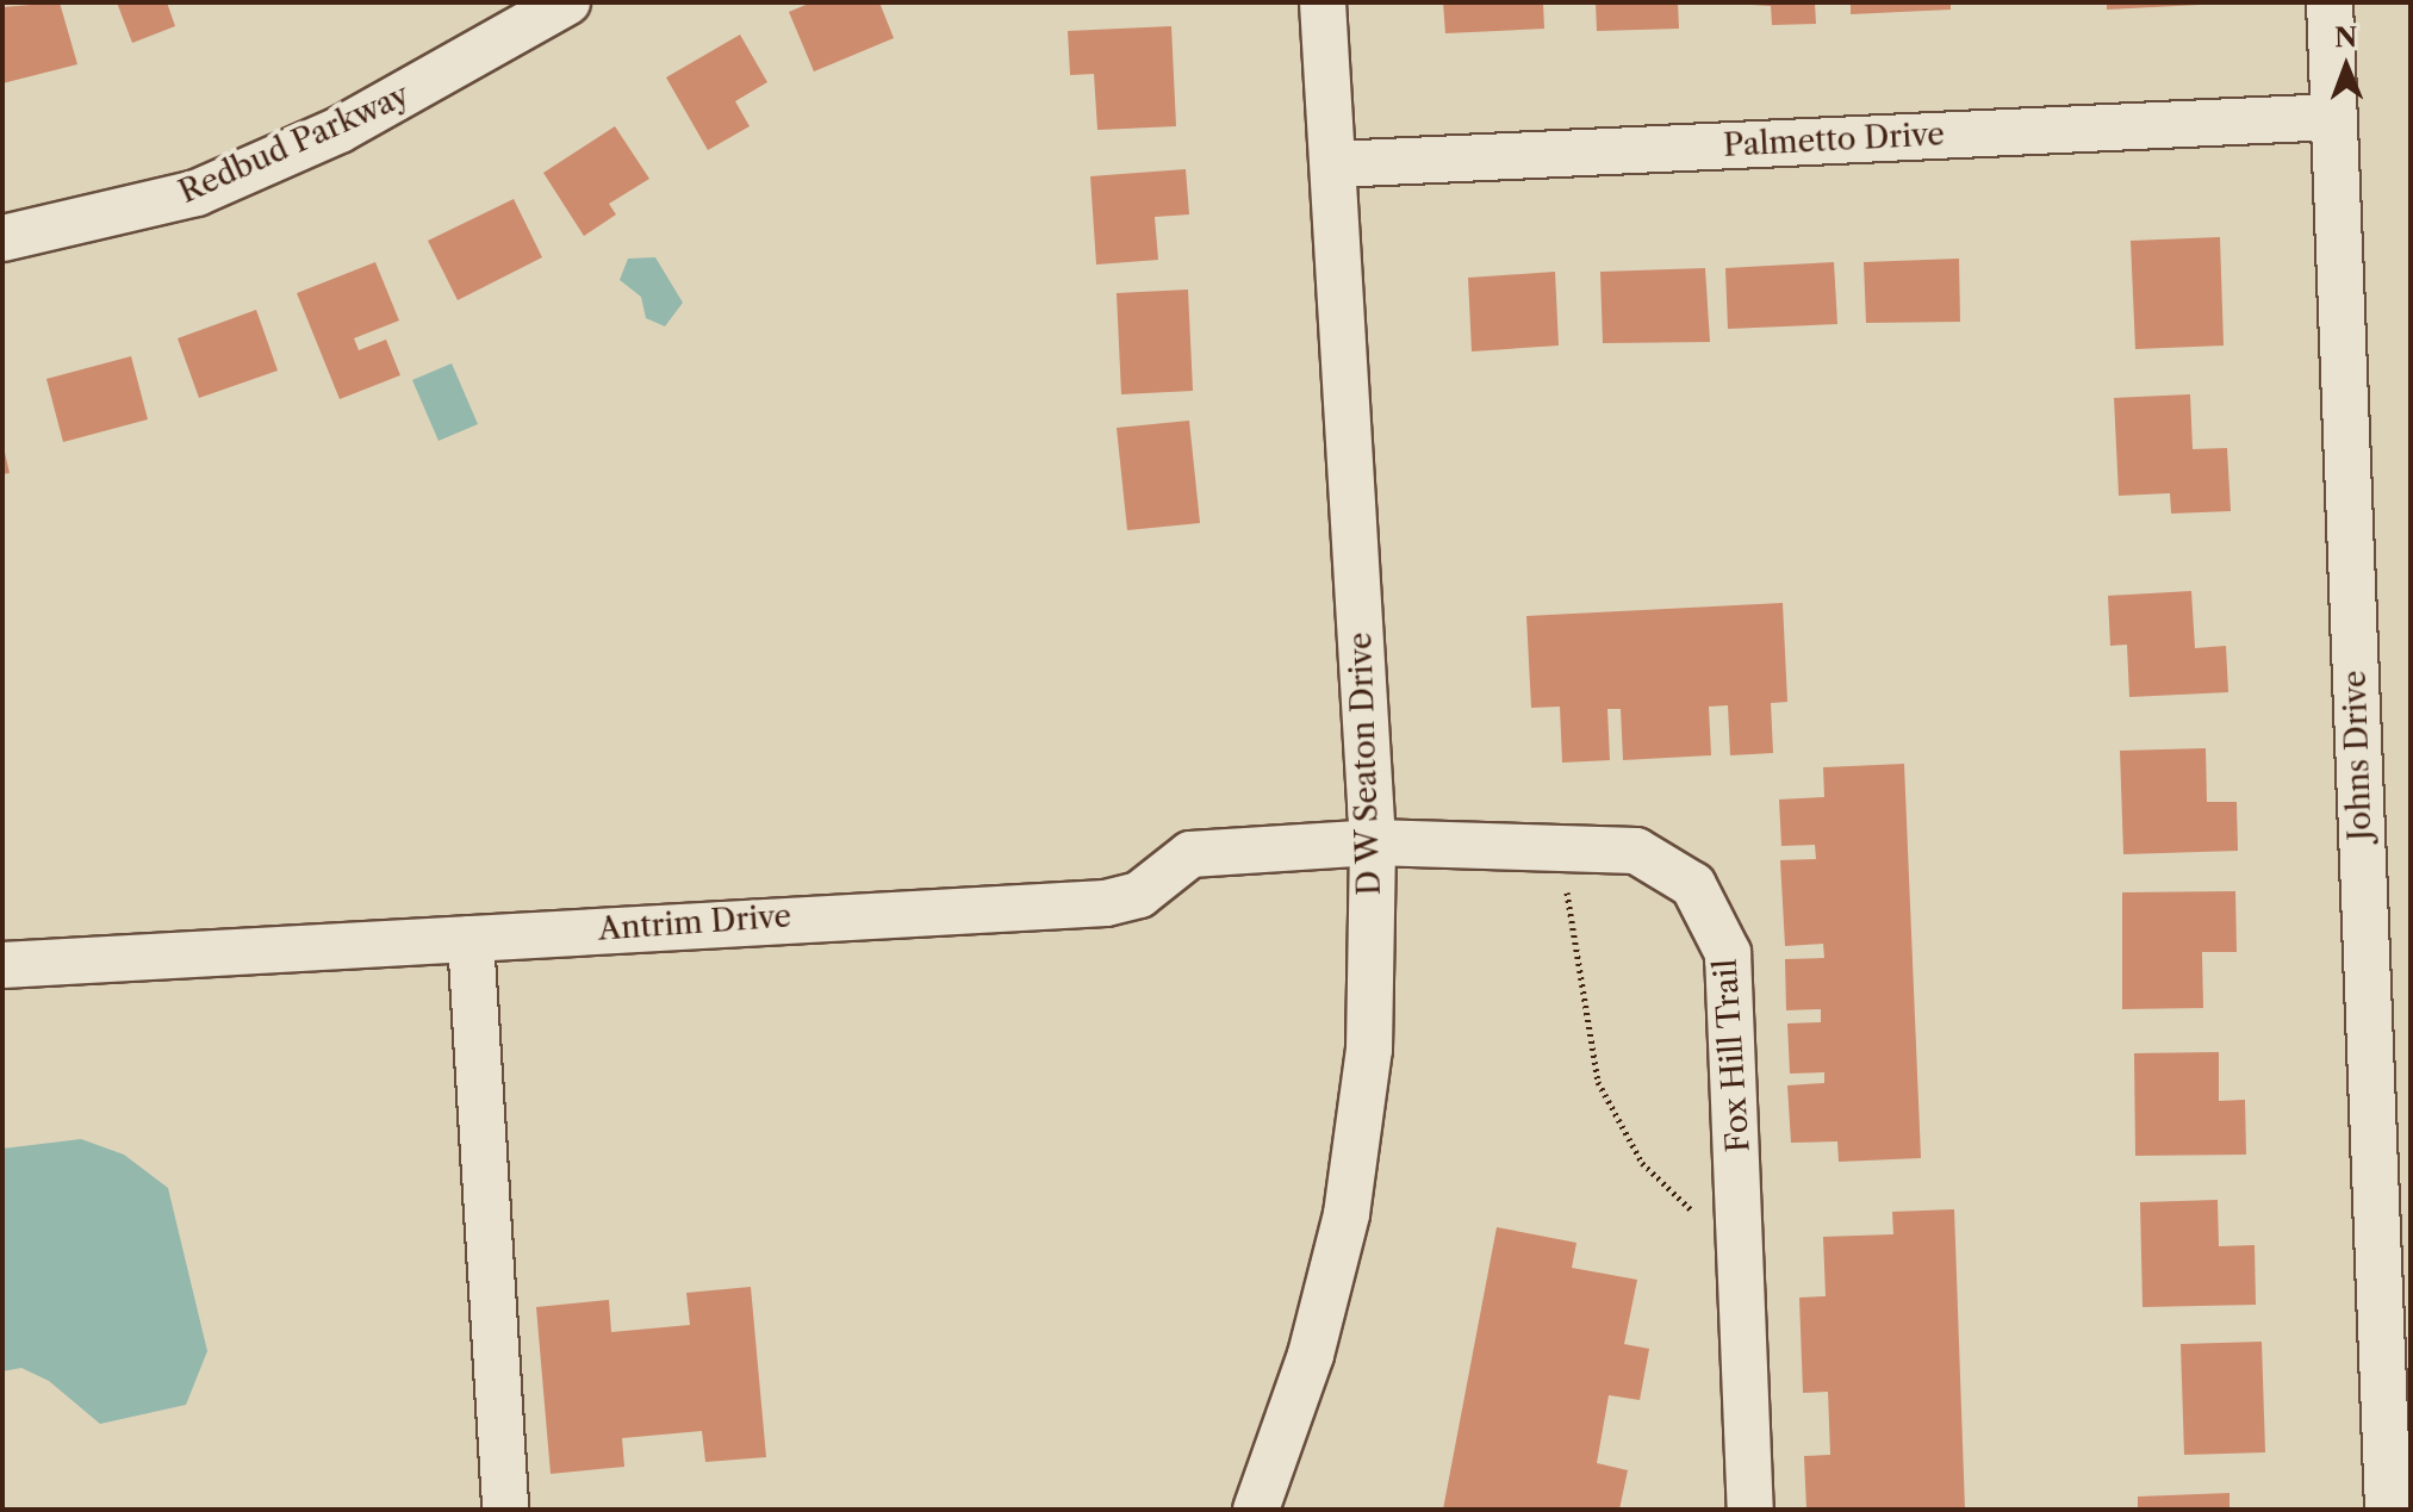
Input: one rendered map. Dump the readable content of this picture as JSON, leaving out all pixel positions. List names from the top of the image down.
{
  "streets": {
    "street": [
      "Palmetto Drive",
      "Redbud Parkway",
      "Johns Drive",
      "D W Seaton Drive",
      "Antrim Drive",
      "Fox Hill Trail"
    ]
  },
  "crossings": [
    ["Palmetto Drive", "Johns Drive"],
    ["Palmetto Drive", "D W Seaton Drive"],
    ["D W Seaton Drive", "Antrim Drive"],
    ["D W Seaton Drive", "Fox Hill Trail"],
    ["Antrim Drive", "Fox Hill Trail"]
  ],
  "north": "top"
}
